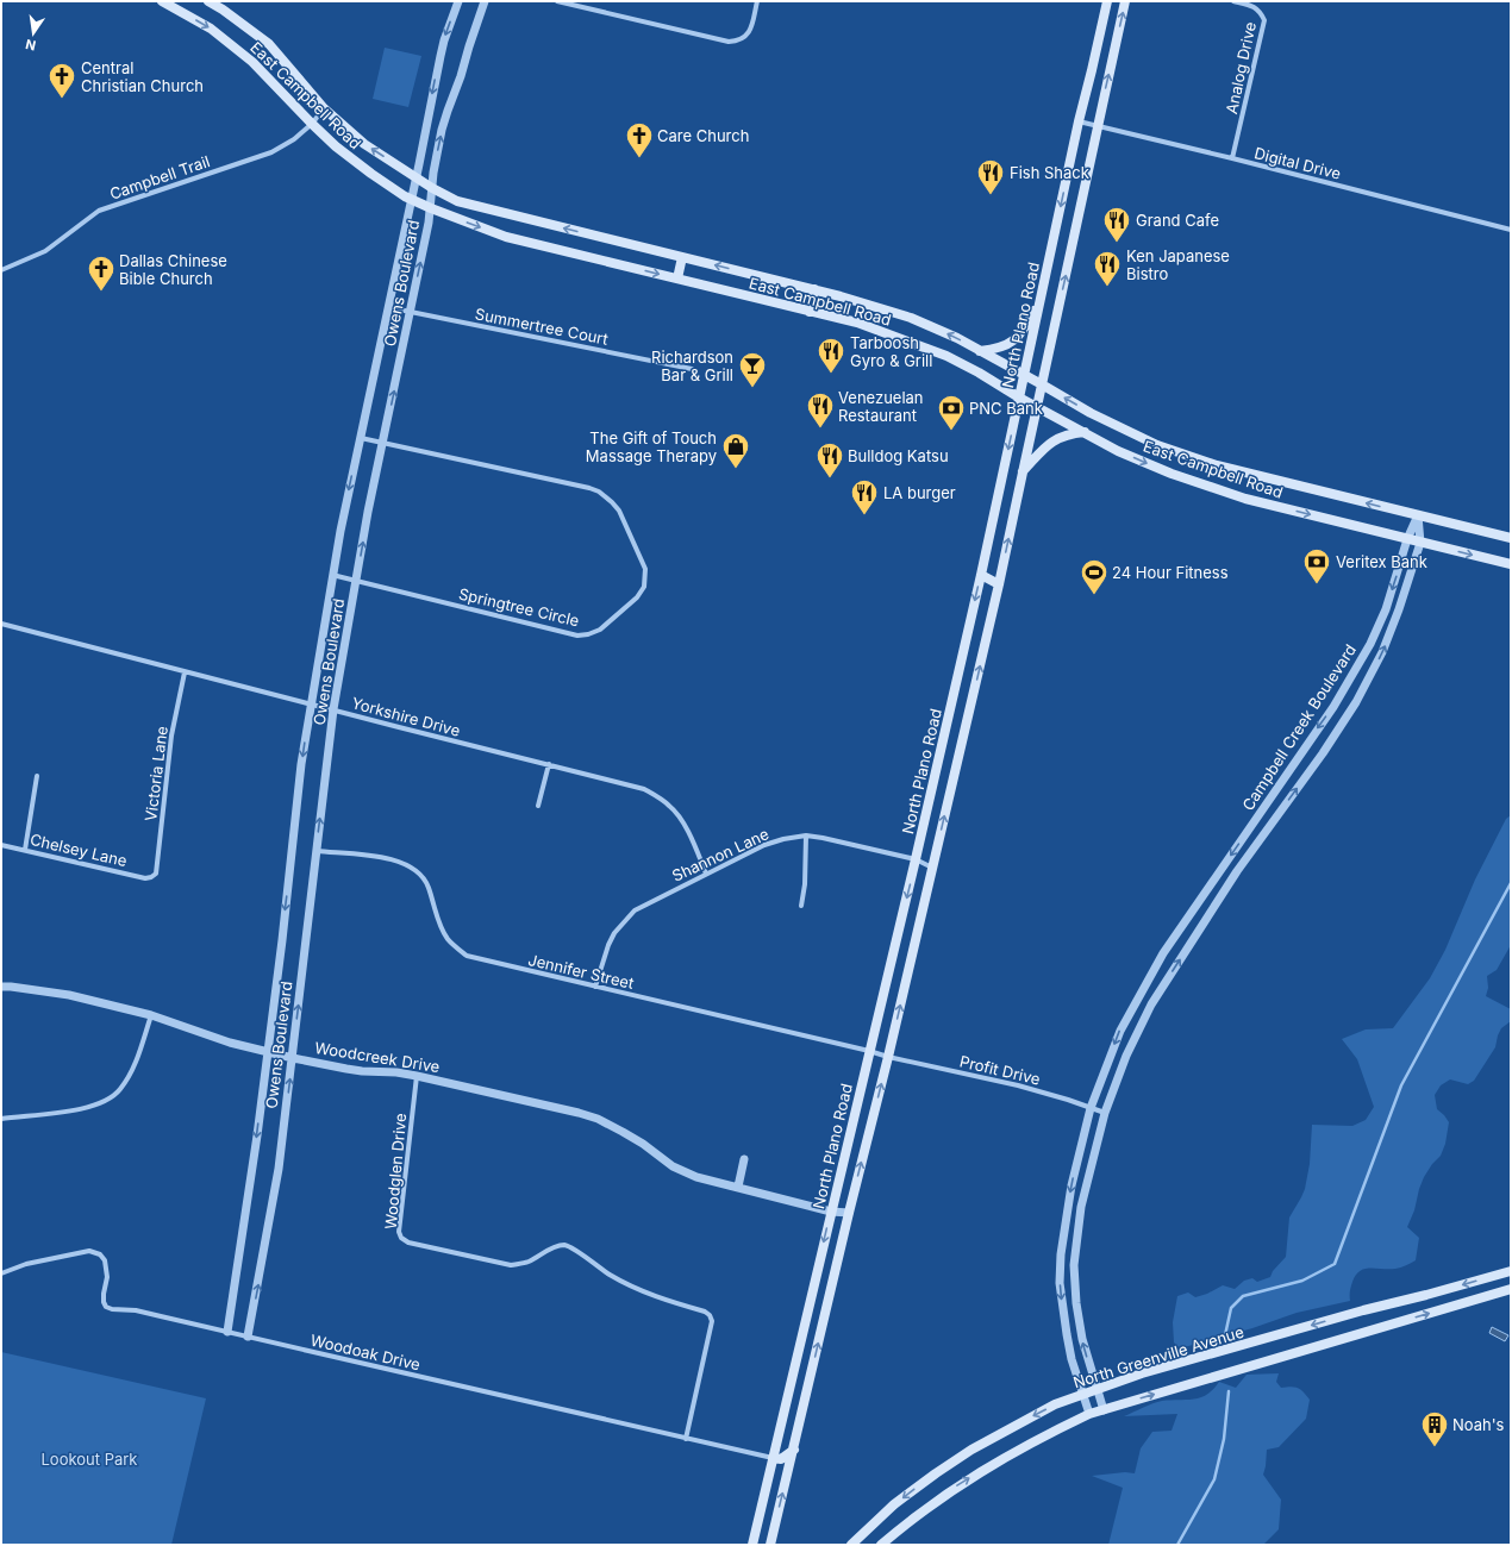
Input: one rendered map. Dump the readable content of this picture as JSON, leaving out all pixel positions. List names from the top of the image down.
{
  "streets": {
    "main road": ["East Campbell Road", "North Plano Road", "North Greenville Avenue"],
    "street": [
      "Analog Drive",
      "Digital Drive",
      "Campbell Trail",
      "Owens Boulevard",
      "Summertree Court",
      "Springtree Circle",
      "Yorkshire Drive",
      "Campbell Creek Boulevard",
      "Victoria Lane",
      "Chelsey Lane",
      "Shannon Lane",
      "Jennifer Street",
      "Woodcreek Drive",
      "Profit Drive",
      "Woodglen Drive",
      "Woodoak Drive"
    ]
  },
  "crossings": [
    ["Analog Drive", "Digital Drive"],
    ["East Campbell Road", "Campbell Trail"],
    ["East Campbell Road", "Owens Boulevard"],
    ["East Campbell Road", "North Plano Road"],
    ["East Campbell Road", "Campbell Creek Boulevard"],
    ["Digital Drive", "North Plano Road"],
    ["Owens Boulevard", "Summertree Court"],
    ["Owens Boulevard", "Springtree Circle"],
    ["Owens Boulevard", "Yorkshire Drive"],
    ["Owens Boulevard", "Jennifer Street"],
    ["Owens Boulevard", "Woodcreek Drive"],
    ["Owens Boulevard", "Woodoak Drive"],
    ["North Plano Road", "Shannon Lane"],
    ["North Plano Road", "Jennifer Street"],
    ["North Plano Road", "Woodcreek Drive"],
    ["North Plano Road", "Profit Drive"],
    ["North Plano Road", "Woodoak Drive"],
    ["Yorkshire Drive", "Victoria Lane"],
    ["Yorkshire Drive", "Shannon Lane"],
    ["Campbell Creek Boulevard", "Profit Drive"],
    ["Campbell Creek Boulevard", "North Greenville Avenue"],
    ["Victoria Lane", "Chelsey Lane"],
    ["Shannon Lane", "Jennifer Street"],
    ["Jennifer Street", "Profit Drive"],
    ["Woodcreek Drive", "Woodglen Drive"],
    ["Woodglen Drive", "Woodoak Drive"]
  ],
  "parks": ["Lookout Park"],
  "places": {
    "church": ["Central Christian Church", "Care Church", "Dallas Chinese Bible Church"],
    "restaurant": [
      "Fish Shack",
      "Grand Cafe",
      "Ken Japanese Bistro",
      "Tarboosh Gyro & Grill",
      "Venezuelan Restaurant",
      "Bulldog Katsu",
      "LA burger"
    ],
    "bar": ["Richardson Bar & Grill"],
    "bank": ["PNC Bank", "Veritex Bank"],
    "shop": ["The Gift of Touch Massage Therapy"],
    "sports": ["24 Hour Fitness"],
    "building": ["Noah's"]
  },
  "north": "bottom"
}
